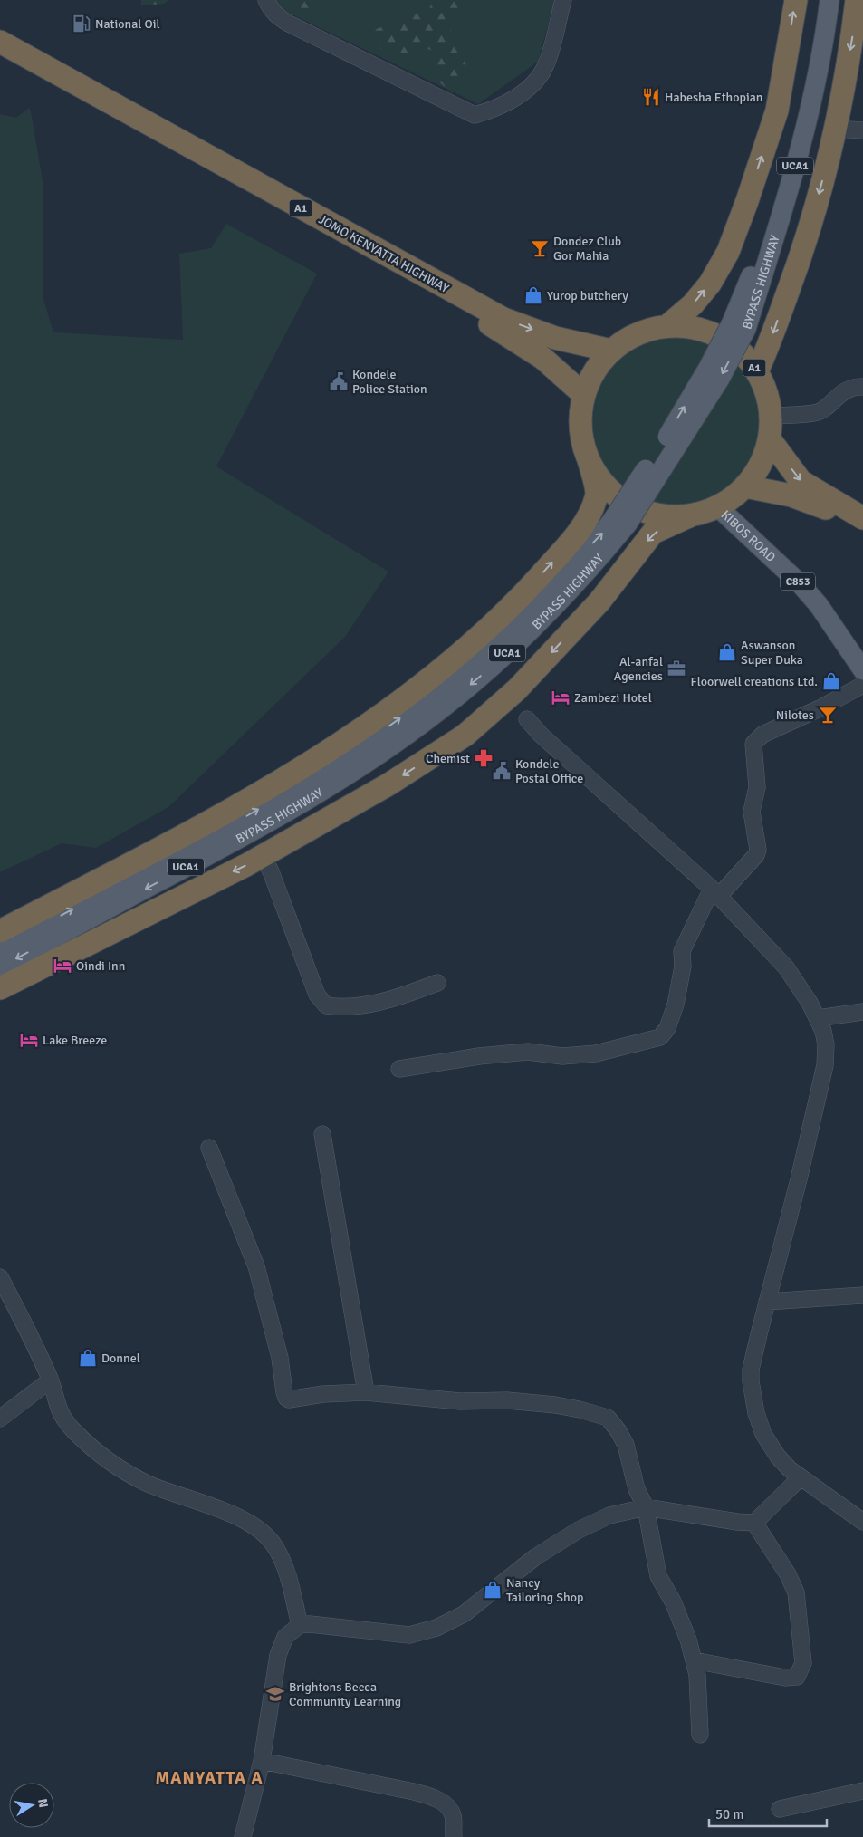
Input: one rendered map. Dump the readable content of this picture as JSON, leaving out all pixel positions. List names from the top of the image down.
{
  "streets": {
    "highway": ["A1", "JOMO KENYATTA HIGHWAY"],
    "main road": [
      "UCA1",
      "BYPASS HIGHWAY",
      "KIBOS ROAD",
      "C853"
    ]
  },
  "crossings": [
    ["A1", "JOMO KENYATTA HIGHWAY"],
    ["A1", "KIBOS ROAD"]
  ],
  "districts": ["MANYATTA A"],
  "places": {
    "fuel station": ["National Oil"],
    "restaurant": ["Habesha Ethopian"],
    "bar": ["Dondez Club Gor Mahia", "Nilotes"],
    "shop": [
      "Yurop butchery",
      "Aswanson Super Duka",
      "Floorwell creations Ltd.",
      "Donnel",
      "Nancy Tailoring Shop"
    ],
    "public building": ["Kondele Police Station", "Kondele Postal Office"],
    "office": ["Al-anfal Agencies"],
    "hotel": ["Zambezi Hotel", "Oindi Inn", "Lake Breeze"],
    "pharmacy": ["Chemist"],
    "school or university": ["Brightons Becca Community Learning"]
  },
  "scale_bar": "50 m",
  "north": "right"
}
